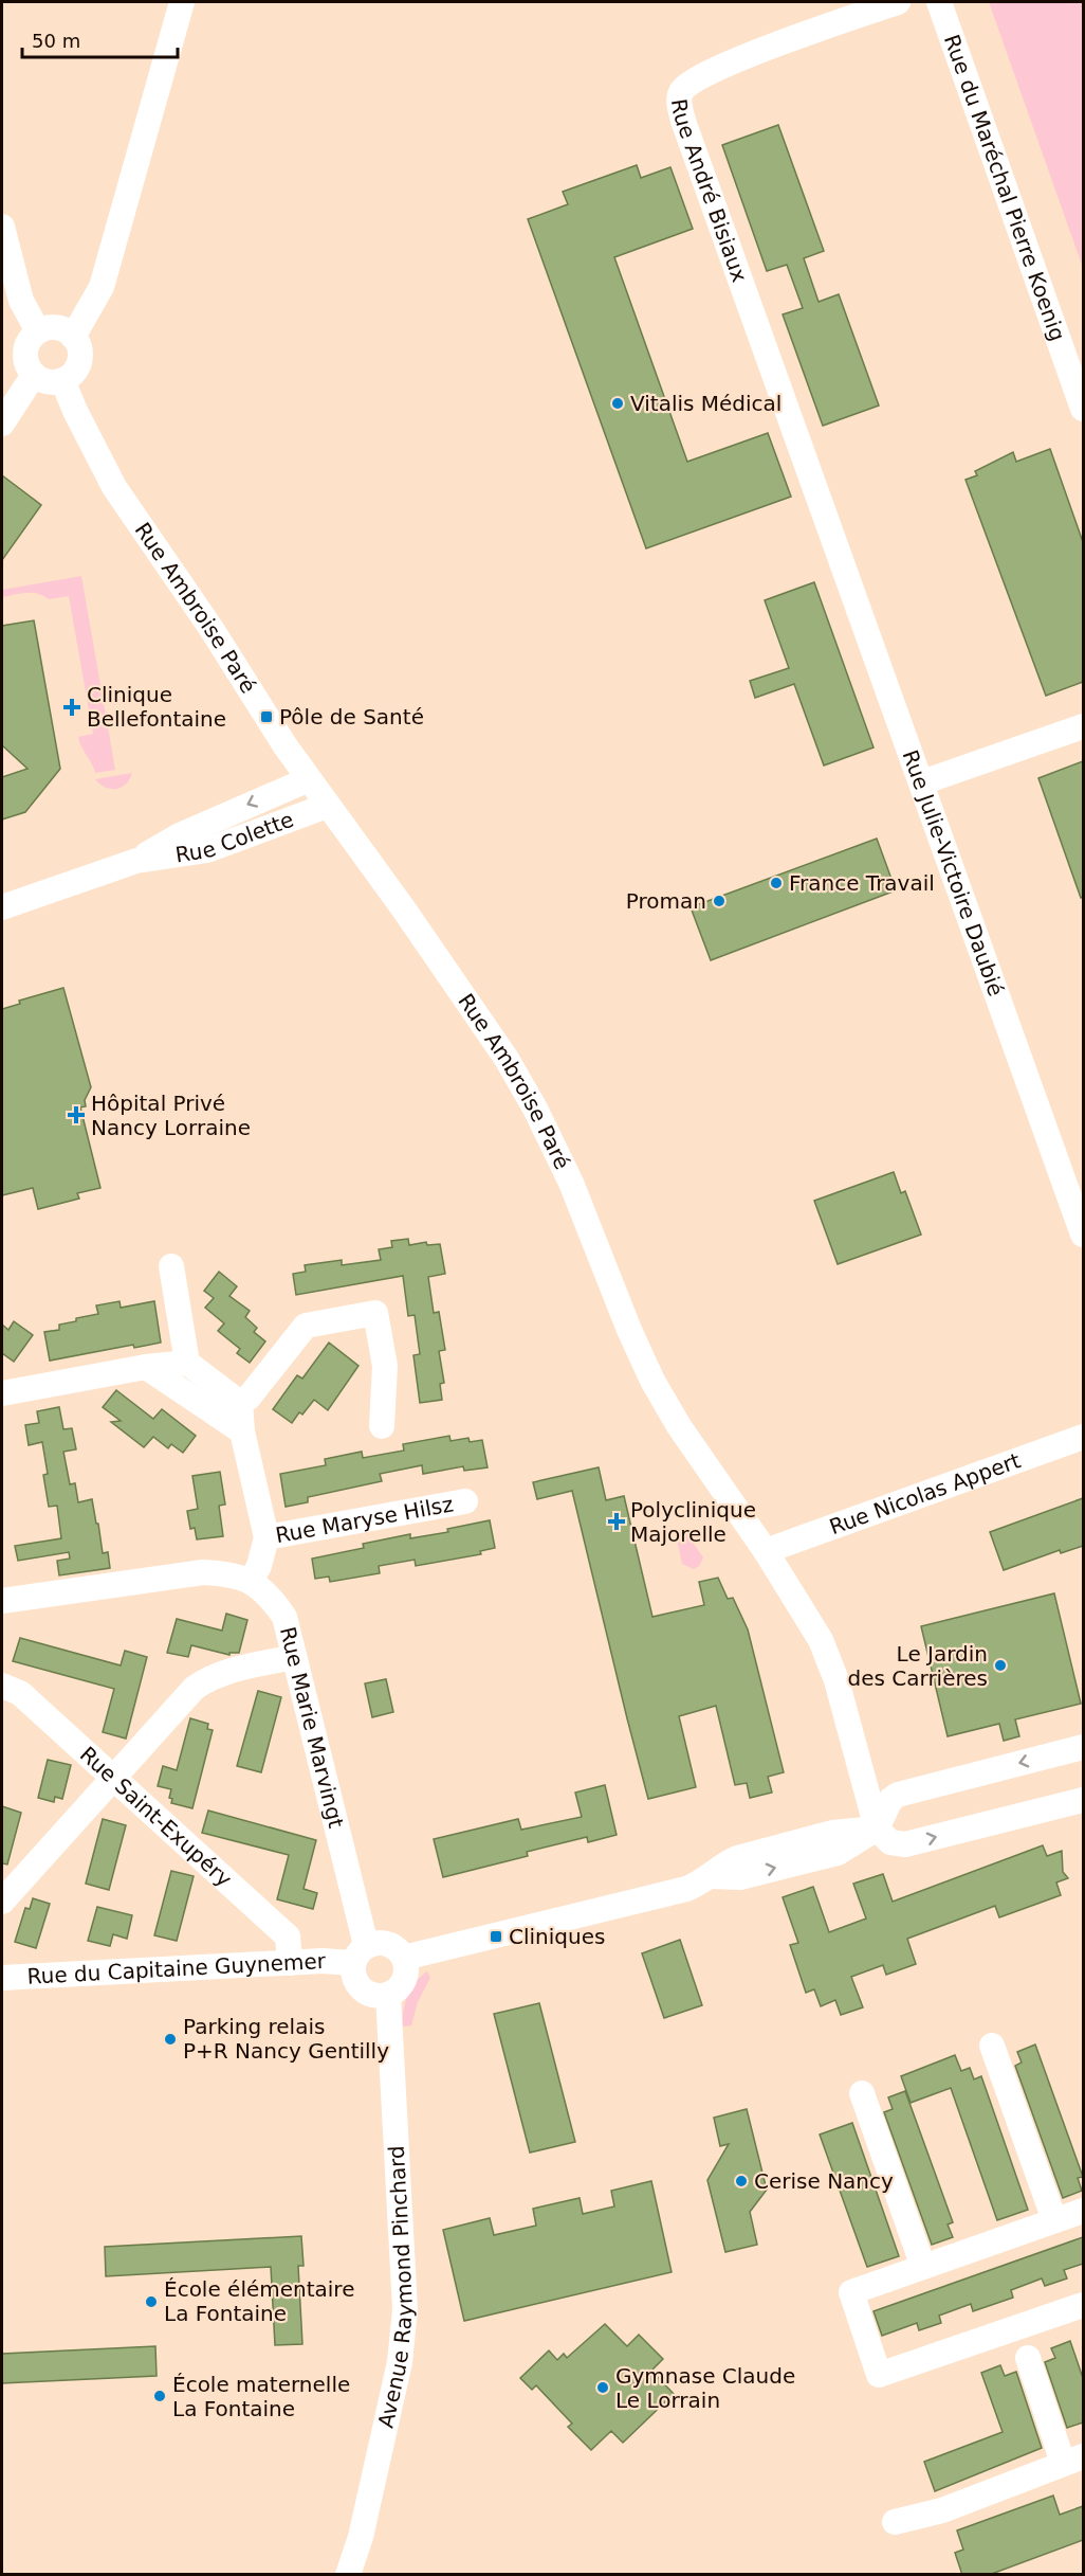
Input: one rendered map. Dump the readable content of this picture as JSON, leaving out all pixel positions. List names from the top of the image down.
{
  "streets": {
    "street": [
      "Rue du Maréchal Pierre Koenig",
      "Rue André Bisiaux",
      "Rue Ambroise Paré",
      "Rue Colette",
      "Rue Julie-Victoire Daubié",
      "Rue Nicolas Appert",
      "Rue Maryse Hilsz",
      "Rue Marie Marvingt",
      "Rue Saint-Exupéry",
      "Rue du Capitaine Guynemer",
      "Avenue Raymond Pinchard"
    ]
  },
  "crossings": [
    ["Rue André Bisiaux", "Rue Julie-Victoire Daubié"],
    ["Rue Ambroise Paré", "Rue Colette"],
    ["Rue Ambroise Paré", "Rue Nicolas Appert"],
    ["Rue Marie Marvingt", "Rue du Capitaine Guynemer"],
    ["Rue Marie Marvingt", "Avenue Raymond Pinchard"],
    ["Rue Saint-Exupéry", "Rue du Capitaine Guynemer"],
    ["Rue du Capitaine Guynemer", "Avenue Raymond Pinchard"]
  ],
  "places": {
    "other": [
      "Vitalis Médical",
      "France Travail",
      "Proman",
      "Le Jardin des Carrières",
      "Parking relais P+R Nancy Gentilly",
      "Cerise Nancy",
      "École élémentaire La Fontaine",
      "Gymnase Claude Le Lorrain",
      "École maternelle La Fontaine"
    ],
    "health": ["Clinique Bellefontaine", "Hôpital Privé Nancy Lorraine", "Polyclinique Majorelle"],
    "transit": ["Pôle de Santé", "Cliniques"]
  },
  "scale_bar": "50 m"
}
